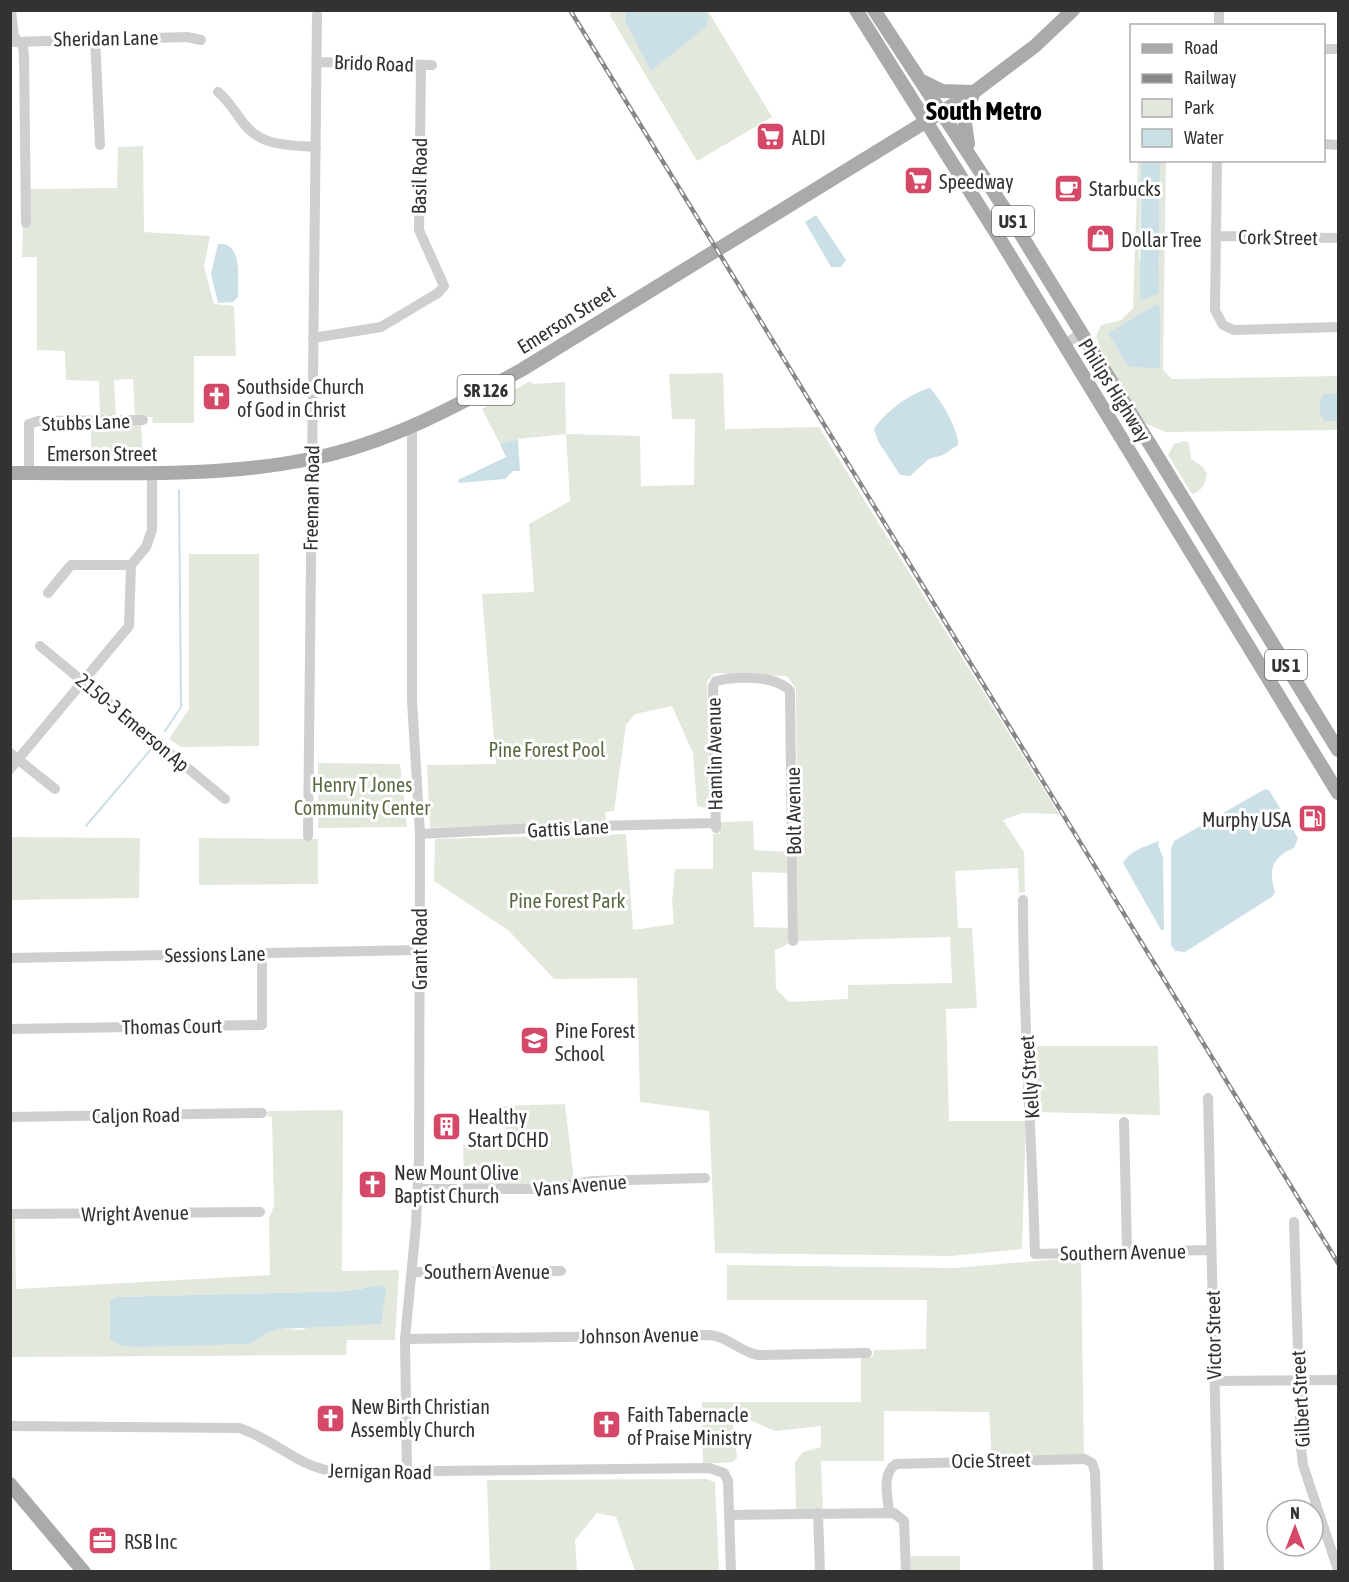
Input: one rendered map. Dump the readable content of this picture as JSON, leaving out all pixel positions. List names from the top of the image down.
{
  "streets": {
    "main road": [
      "US 1",
      "Emerson Street",
      "SR 126",
      "Philips Highway"
    ],
    "street": [
      "Sheridan Lane",
      "Brido Road",
      "Basil Road",
      "Cork Street",
      "Stubbs Lane",
      "Freeman Road",
      "2150-3 Emerson Ap",
      "Hamlin Avenue",
      "Bolt Avenue",
      "Gattis Lane",
      "Grant Road",
      "Sessions Lane",
      "Thomas Court",
      "Kelly Street",
      "Caljon Road",
      "Vans Avenue",
      "Wright Avenue",
      "Southern Avenue",
      "Johnson Avenue",
      "Victor Street",
      "Gilbert Street",
      "Ocie Street",
      "Jernigan Road"
    ]
  },
  "crossings": [
    ["Brido Road", "Basil Road"],
    ["Brido Road", "Freeman Road"],
    ["Basil Road", "Freeman Road"],
    ["Emerson Street", "Philips Highway"],
    ["Emerson Street", "Stubbs Lane"],
    ["Emerson Street", "Freeman Road"],
    ["Emerson Street", "Grant Road"],
    ["Hamlin Avenue", "Bolt Avenue"],
    ["Hamlin Avenue", "Gattis Lane"],
    ["Gattis Lane", "Grant Road"],
    ["Grant Road", "Sessions Lane"],
    ["Grant Road", "Vans Avenue"],
    ["Grant Road", "Southern Avenue"],
    ["Grant Road", "Johnson Avenue"],
    ["Grant Road", "Jernigan Road"],
    ["Sessions Lane", "Thomas Court"],
    ["Kelly Street", "Southern Avenue"],
    ["Southern Avenue", "Victor Street"]
  ],
  "districts": ["South Metro"],
  "parks": ["Pine Forest Pool", "Henry T Jones Community Center", "Pine Forest Park"],
  "places": {
    "supermarket": ["ALDI", "Speedway"],
    "cafe": ["Starbucks"],
    "shop": ["Dollar Tree"],
    "church": [
      "Southside Church of God in Christ",
      "New Mount Olive Baptist Church",
      "New Birth Christian Assembly Church",
      "Faith Tabernacle of Praise Ministry"
    ],
    "fuel station": ["Murphy USA"],
    "school or university": ["Pine Forest School"],
    "building": ["Healthy Start DCHD"],
    "office": ["RSB Inc"]
  },
  "legend": [
    "Road",
    "Railway",
    "Park",
    "Water"
  ],
  "north": "top"
}
